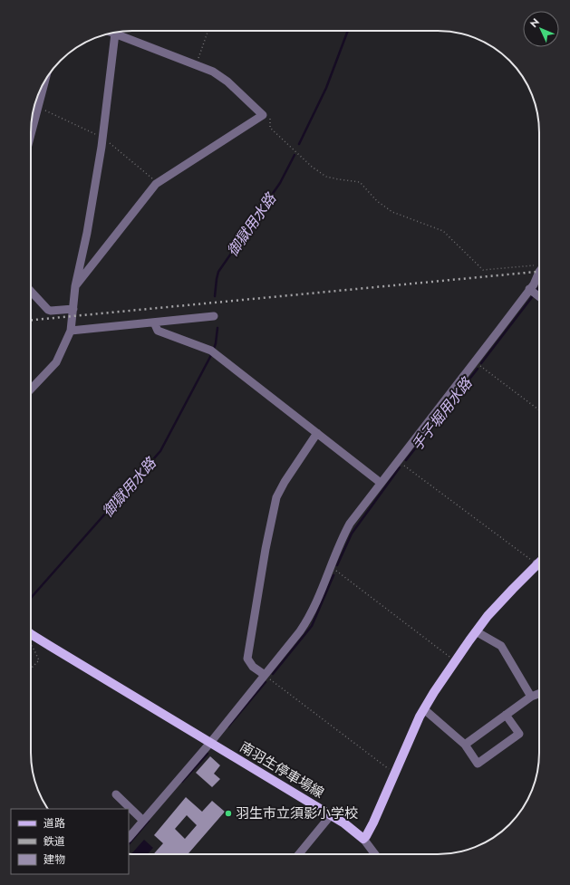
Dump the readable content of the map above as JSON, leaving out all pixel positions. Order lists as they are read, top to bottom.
{
  "streets": {
    "main road": ["南羽生停車場線"]
  },
  "water": ["御獄用水路", "手子堀用水路"],
  "places": ["羽生市立須影小学校"],
  "legend": ["道路", "鉄道", "建物"],
  "north": "top left"
}
